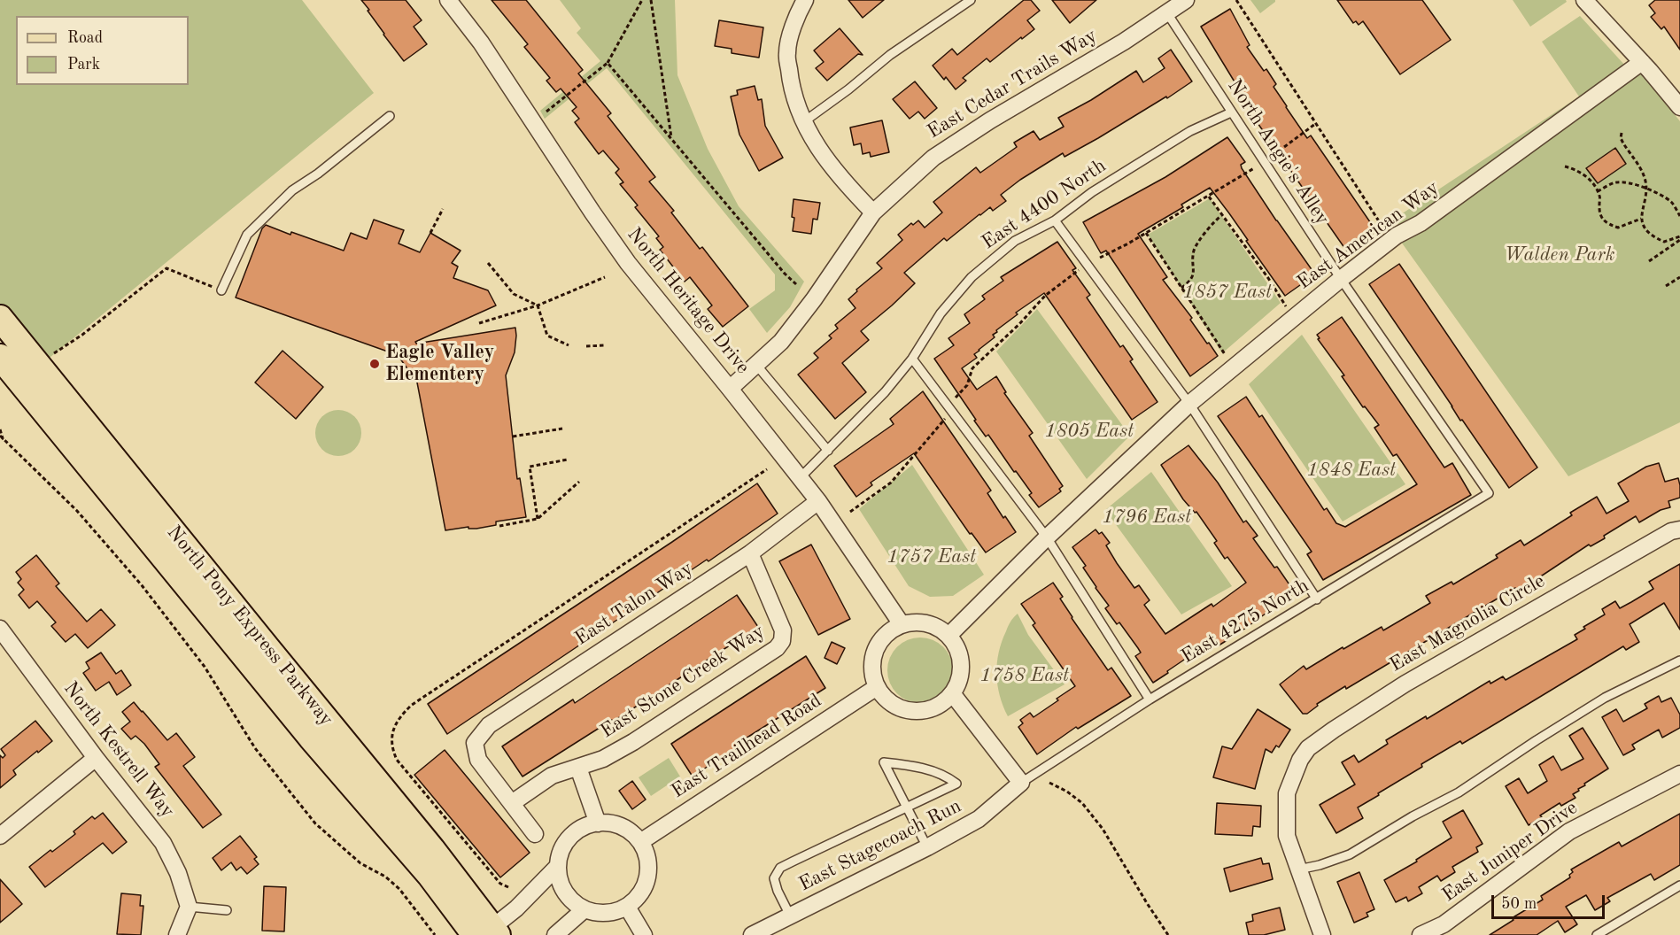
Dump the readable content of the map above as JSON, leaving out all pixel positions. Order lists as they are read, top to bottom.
{
  "streets": {
    "main road": ["North Pony Express Parkway"],
    "street": [
      "East Cedar Trails Way",
      "East American Way",
      "North Heritage Drive",
      "East Talon Way",
      "East Magnolia Circle",
      "East Stone Creek Way",
      "East Trailhead Road",
      "North Kestrell Way",
      "East Stagecoach Run",
      "East Juniper Drive"
    ],
    "lane": ["North Angie's Alley", "East 4400 North", "East 4275 North"]
  },
  "crossings": [
    ["East Cedar Trails Way", "North Angie's Alley"],
    ["East Cedar Trails Way", "North Heritage Drive"],
    ["North Angie's Alley", "East 4400 North"],
    ["North Angie's Alley", "East American Way"],
    ["North Angie's Alley", "East 4275 North"],
    ["East 4400 North", "North Heritage Drive"],
    ["East American Way", "North Heritage Drive"],
    ["East American Way", "East Trailhead Road"],
    ["North Heritage Drive", "East Talon Way"],
    ["North Heritage Drive", "East Trailhead Road"],
    ["East Talon Way", "East Stone Creek Way"],
    ["East 4275 North", "East Stagecoach Run"]
  ],
  "parks": [
    "Walden Park",
    "1857 East",
    "1805 East",
    "1848 East",
    "1796 East",
    "1757 East",
    "1758 East"
  ],
  "places": ["Eagle Valley Elementery"],
  "legend": ["Road", "Park"],
  "scale_bar": "50 m"
}
